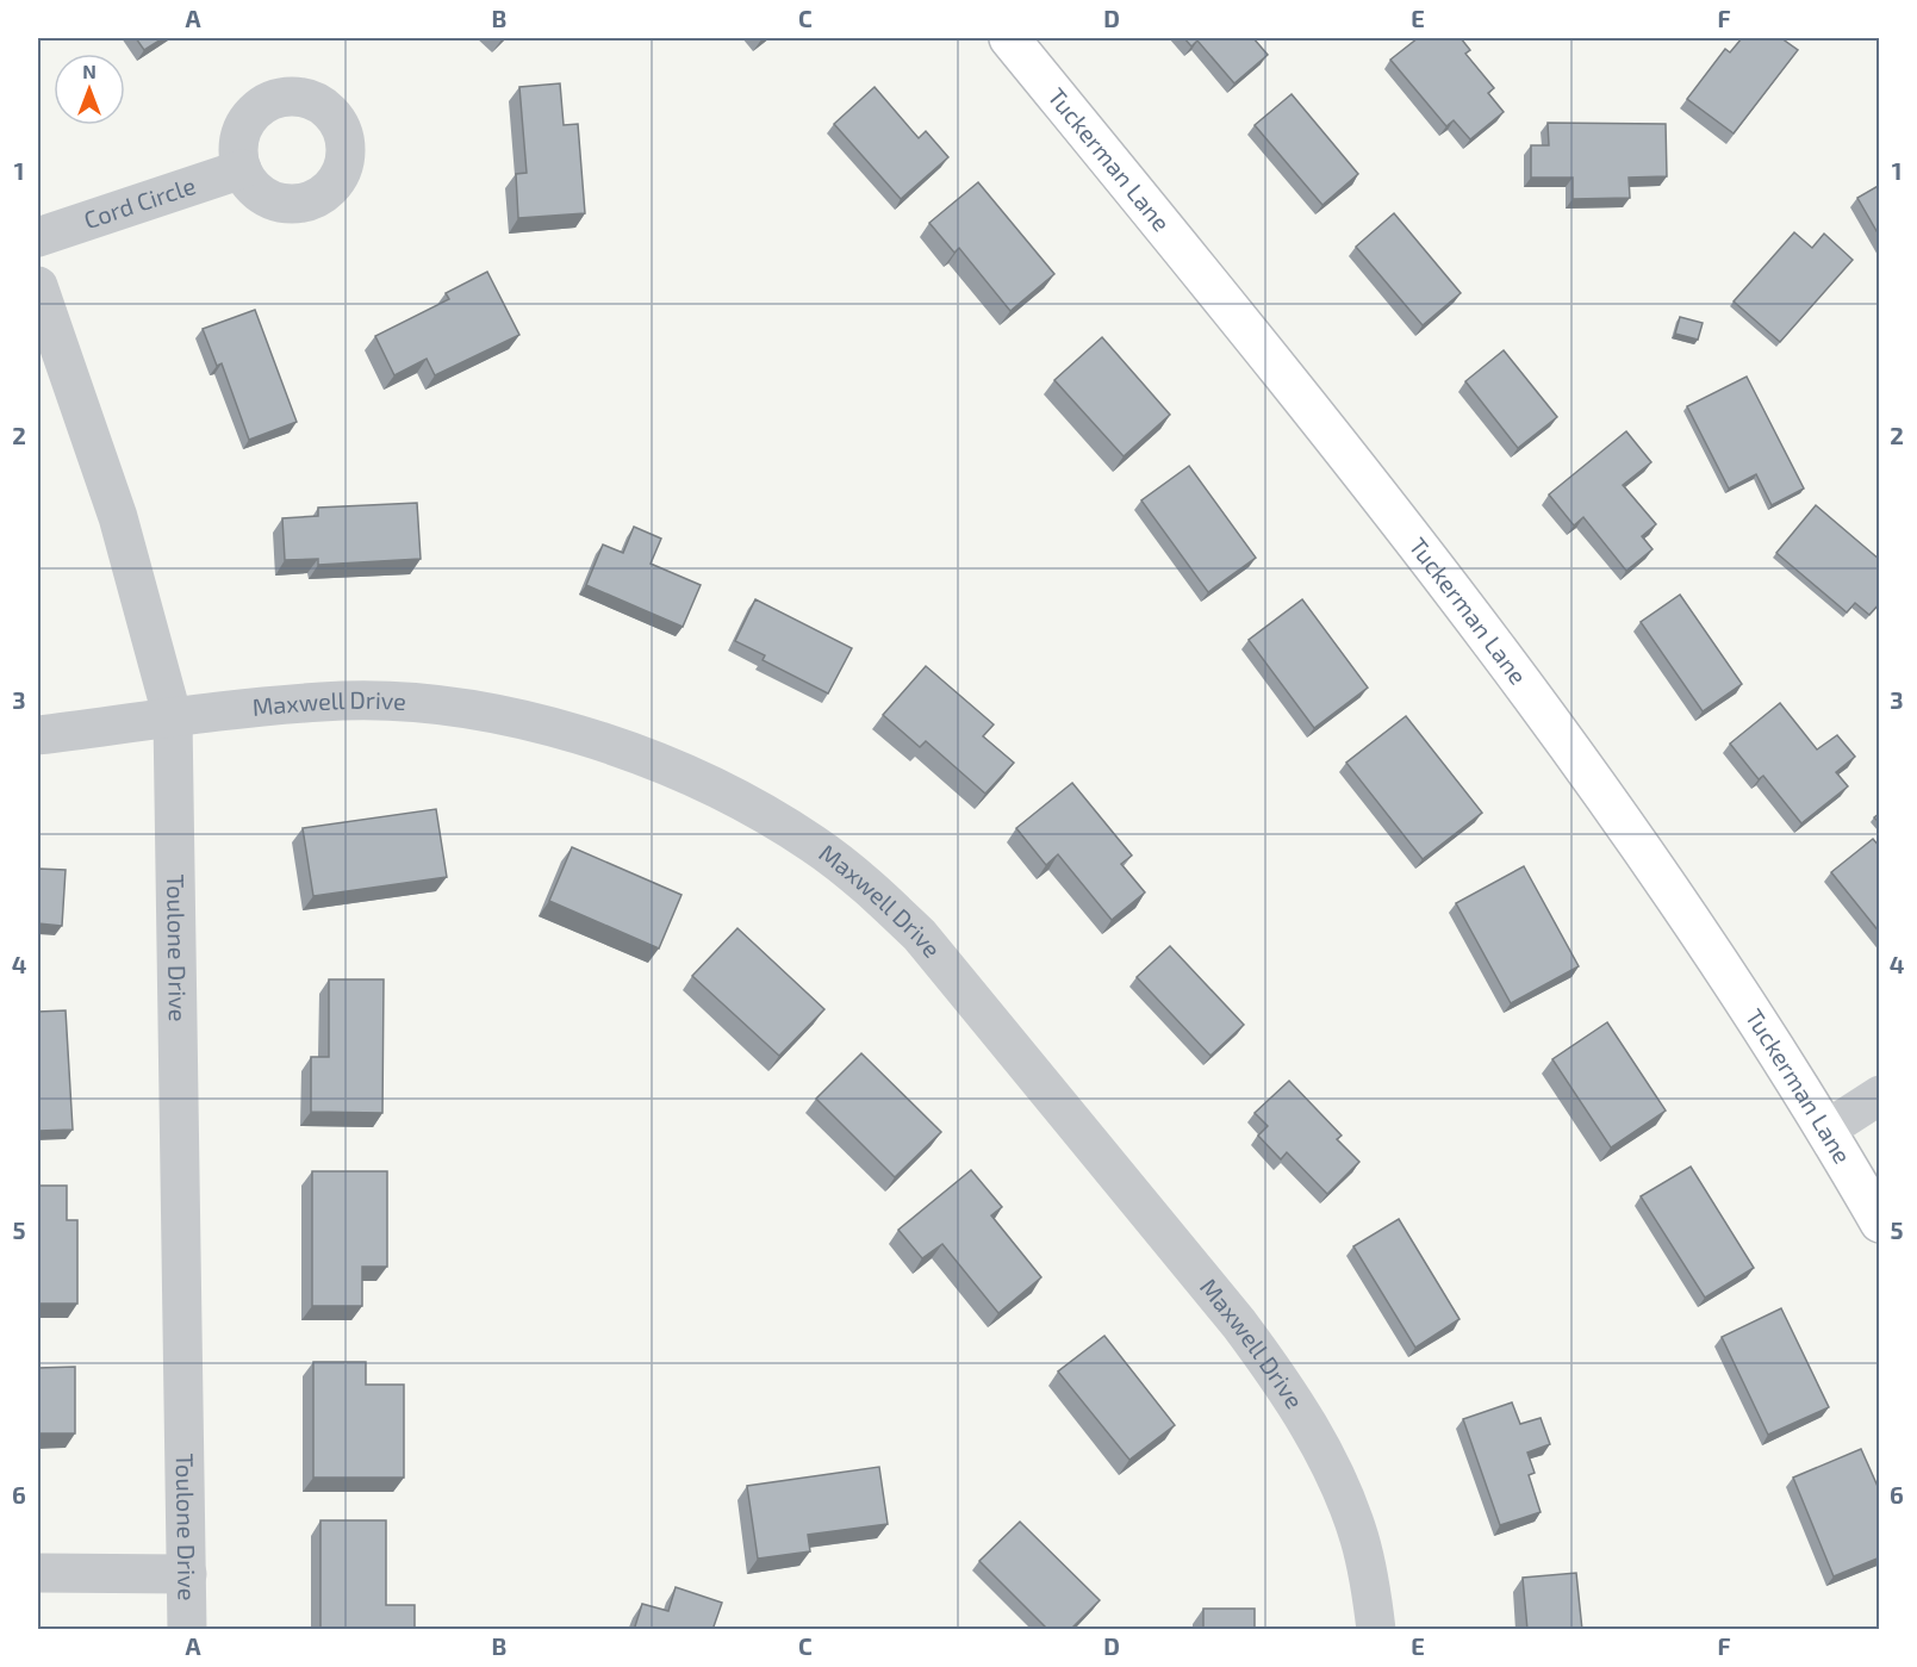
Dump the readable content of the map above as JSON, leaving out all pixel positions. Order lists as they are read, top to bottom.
{
  "streets": {
    "main road": ["Tuckerman Lane"],
    "street": ["Cord Circle", "Maxwell Drive", "Toulone Drive"]
  },
  "crossings": [
    ["Maxwell Drive", "Toulone Drive"]
  ],
  "north": "top",
  "grid": {
    "columns": [
      "A",
      "B",
      "C",
      "D",
      "E",
      "F"
    ],
    "rows": [
      "1",
      "2",
      "3",
      "4",
      "5",
      "6"
    ]
  }
}
